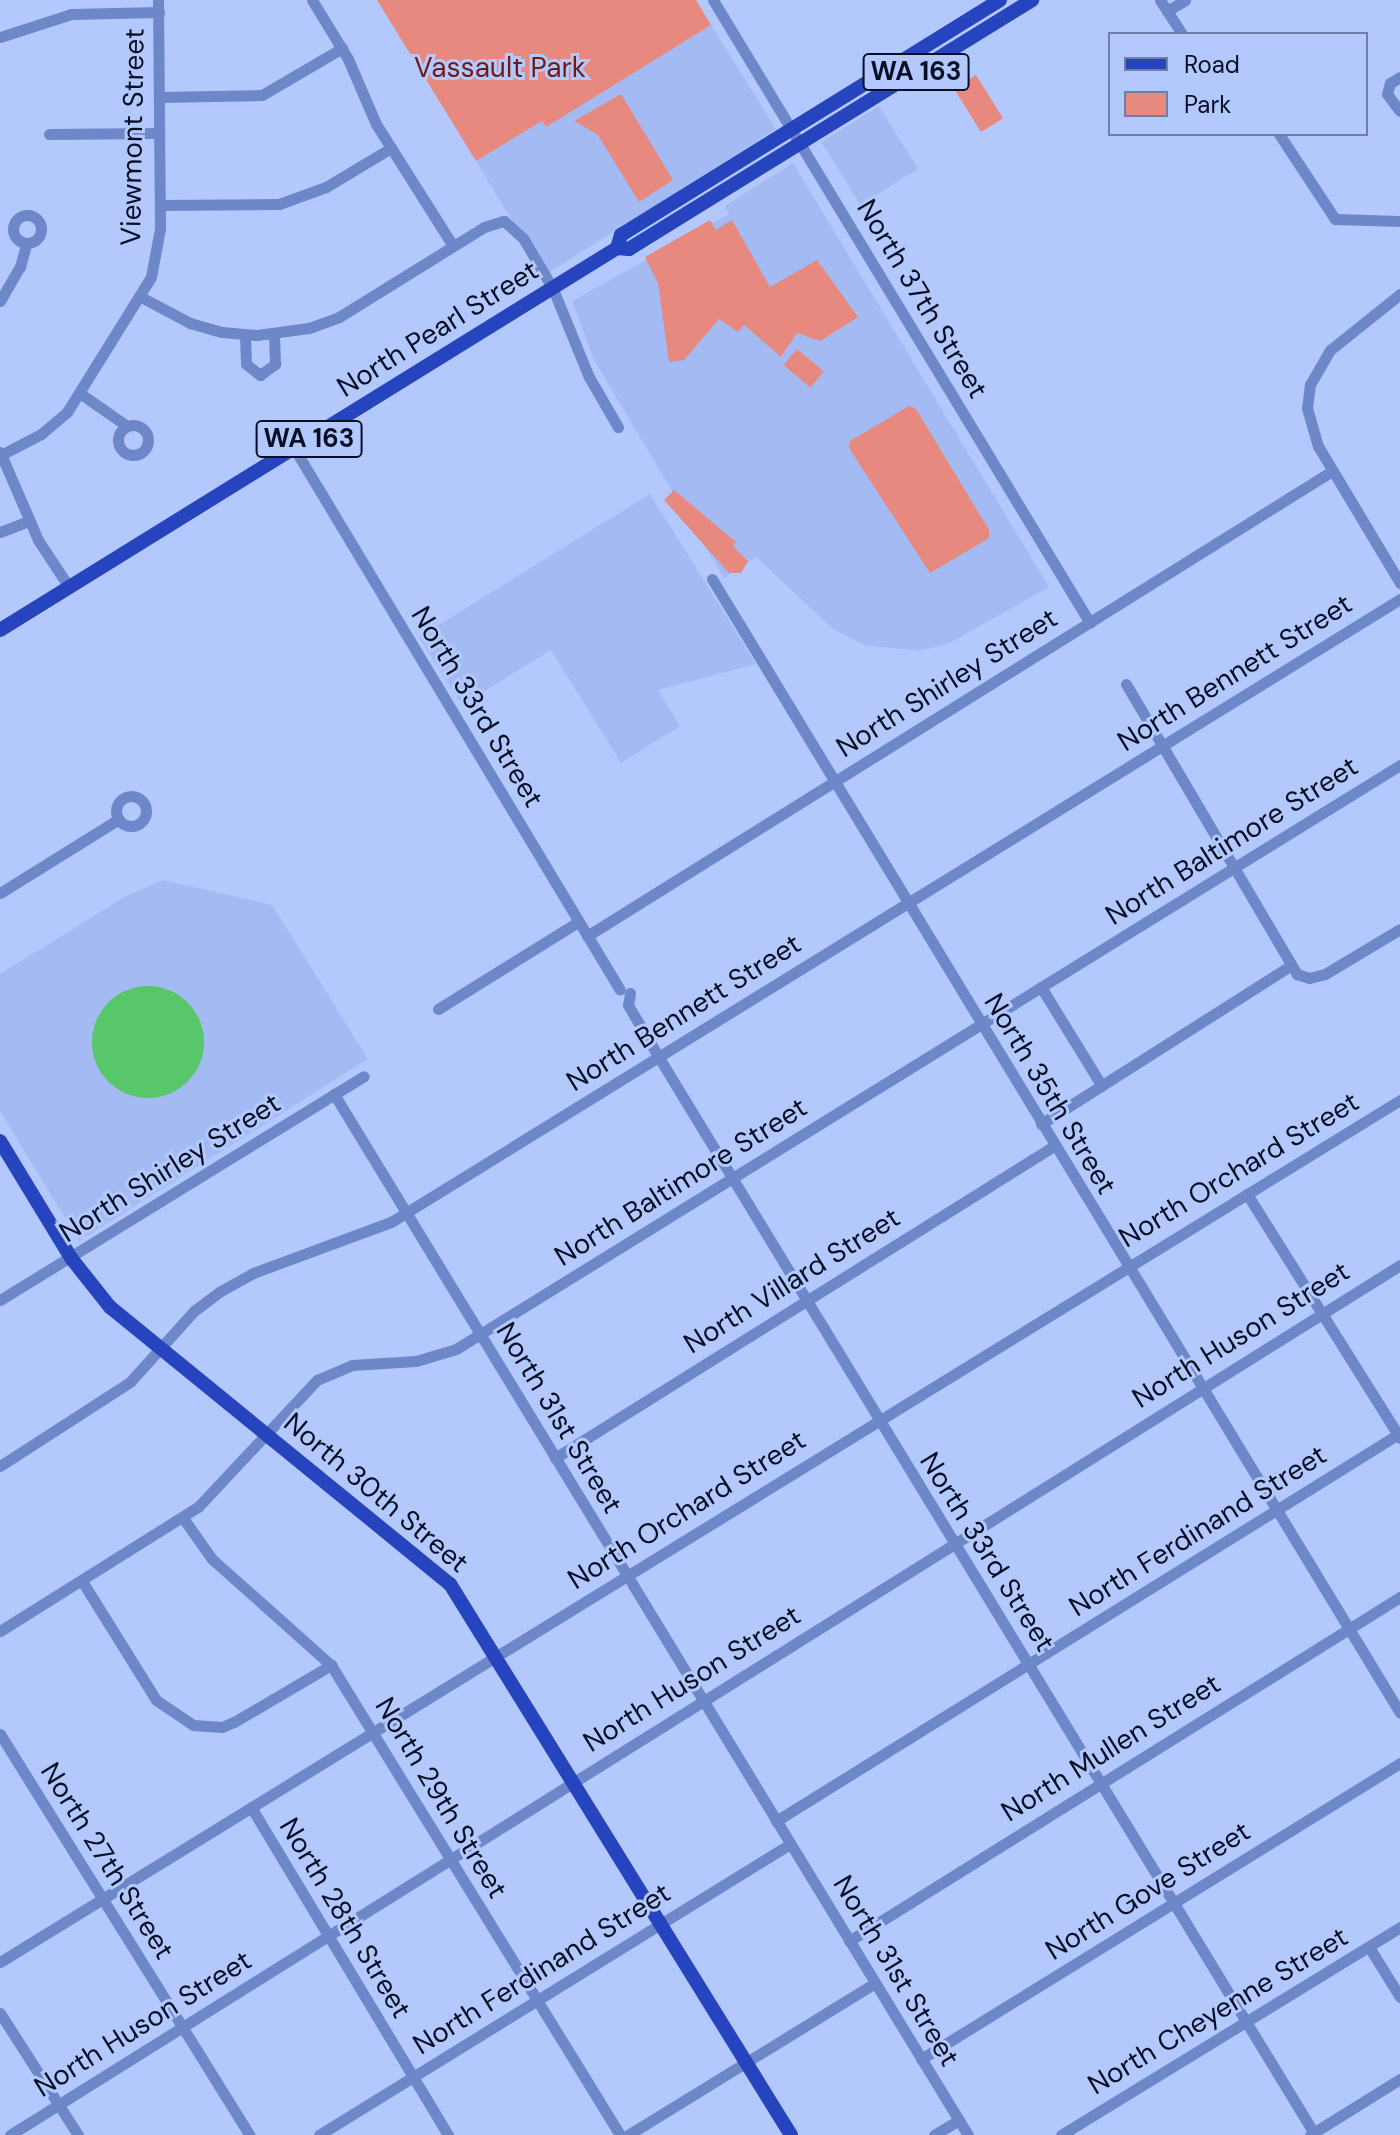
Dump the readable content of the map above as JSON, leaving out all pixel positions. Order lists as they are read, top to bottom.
{
  "streets": {
    "main road": ["WA 163", "North Pearl Street", "North 30th Street"],
    "street": [
      "Viewmont Street",
      "North 37th Street",
      "North Bennett Street",
      "North Shirley Street",
      "North 33rd Street",
      "North Baltimore Street",
      "North 35th Street",
      "North Orchard Street",
      "North Villard Street",
      "North Huson Street",
      "North 31st Street",
      "North Ferdinand Street",
      "North Mullen Street",
      "North 29th Street",
      "North 27th Street",
      "North Gove Street",
      "North 28th Street",
      "North Cheyenne Street"
    ]
  },
  "crossings": [
    ["North 37th Street", "North Pearl Street"],
    ["North 37th Street", "North Shirley Street"],
    ["North Pearl Street", "North 33rd Street"],
    ["North Bennett Street", "North 33rd Street"],
    ["North Bennett Street", "North 35th Street"],
    ["North Bennett Street", "North 31st Street"],
    ["North Bennett Street", "North 30th Street"],
    ["North Shirley Street", "North 33rd Street"],
    ["North Shirley Street", "North 35th Street"],
    ["North Shirley Street", "North 31st Street"],
    ["North Shirley Street", "North 30th Street"],
    ["North 33rd Street", "North Baltimore Street"],
    ["North 33rd Street", "North Orchard Street"],
    ["North 33rd Street", "North Villard Street"],
    ["North 33rd Street", "North Huson Street"],
    ["North 33rd Street", "North Ferdinand Street"],
    ["North 33rd Street", "North Mullen Street"],
    ["North 33rd Street", "North Gove Street"],
    ["North 33rd Street", "North Cheyenne Street"],
    ["North Baltimore Street", "North 35th Street"],
    ["North Baltimore Street", "North 31st Street"],
    ["North Baltimore Street", "North 30th Street"],
    ["North Baltimore Street", "North 29th Street"],
    ["North 35th Street", "North Orchard Street"],
    ["North 35th Street", "North Villard Street"],
    ["North 35th Street", "North Huson Street"],
    ["North 35th Street", "North Ferdinand Street"],
    ["North 35th Street", "North Mullen Street"],
    ["North Orchard Street", "North 31st Street"],
    ["North Orchard Street", "North 30th Street"],
    ["North Orchard Street", "North 29th Street"],
    ["North Orchard Street", "North 27th Street"],
    ["North Orchard Street", "North 28th Street"],
    ["North Villard Street", "North 31st Street"],
    ["North Huson Street", "North 31st Street"],
    ["North Huson Street", "North 30th Street"],
    ["North Huson Street", "North 29th Street"],
    ["North Huson Street", "North 27th Street"],
    ["North Huson Street", "North 28th Street"],
    ["North 31st Street", "North Ferdinand Street"],
    ["North 31st Street", "North Mullen Street"],
    ["North 31st Street", "North Gove Street"],
    ["North 30th Street", "North Ferdinand Street"],
    ["North Ferdinand Street", "North 29th Street"],
    ["North Ferdinand Street", "North 28th Street"]
  ],
  "parks": ["Vassault Park"],
  "legend": ["Road", "Park"]
}
